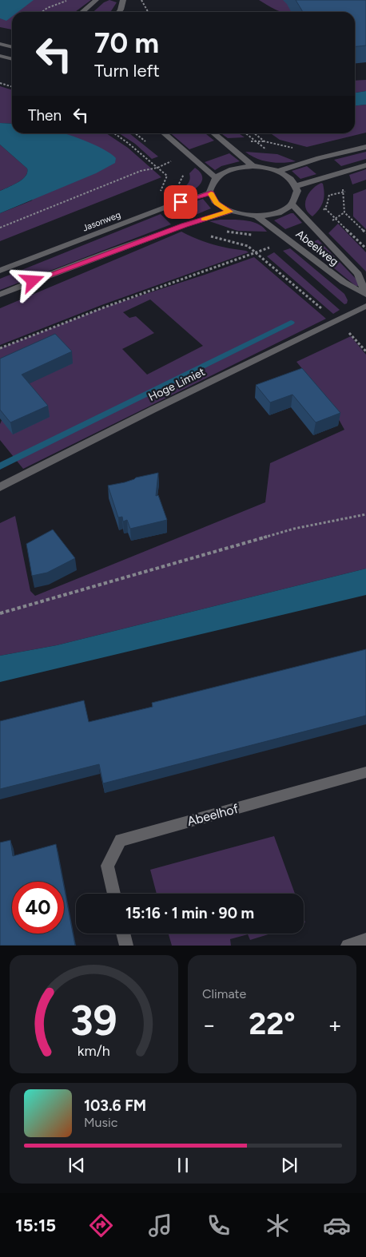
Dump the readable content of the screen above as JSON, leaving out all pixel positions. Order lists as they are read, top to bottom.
{
  "streets": {
    "street": [
      "Jasonweg",
      "Abeelweg",
      "Hoge Limiet",
      "Abeelhof"
    ]
  },
  "crossings": [
    ["Jasonweg", "Abeelweg"]
  ],
  "page": {
    "turn": ["70 m", "Turn left"],
    "then": "Then",
    "limit": "40",
    "trip": "15:16 · 1 min · 90 m",
    "tile": "Climate",
    "heat": ["−", "22°", "+"],
    "song": ["103.6 FM", "Music"],
    "tabs": "15:15",
    "gauge": ["39", "km/h"]
  }
}
